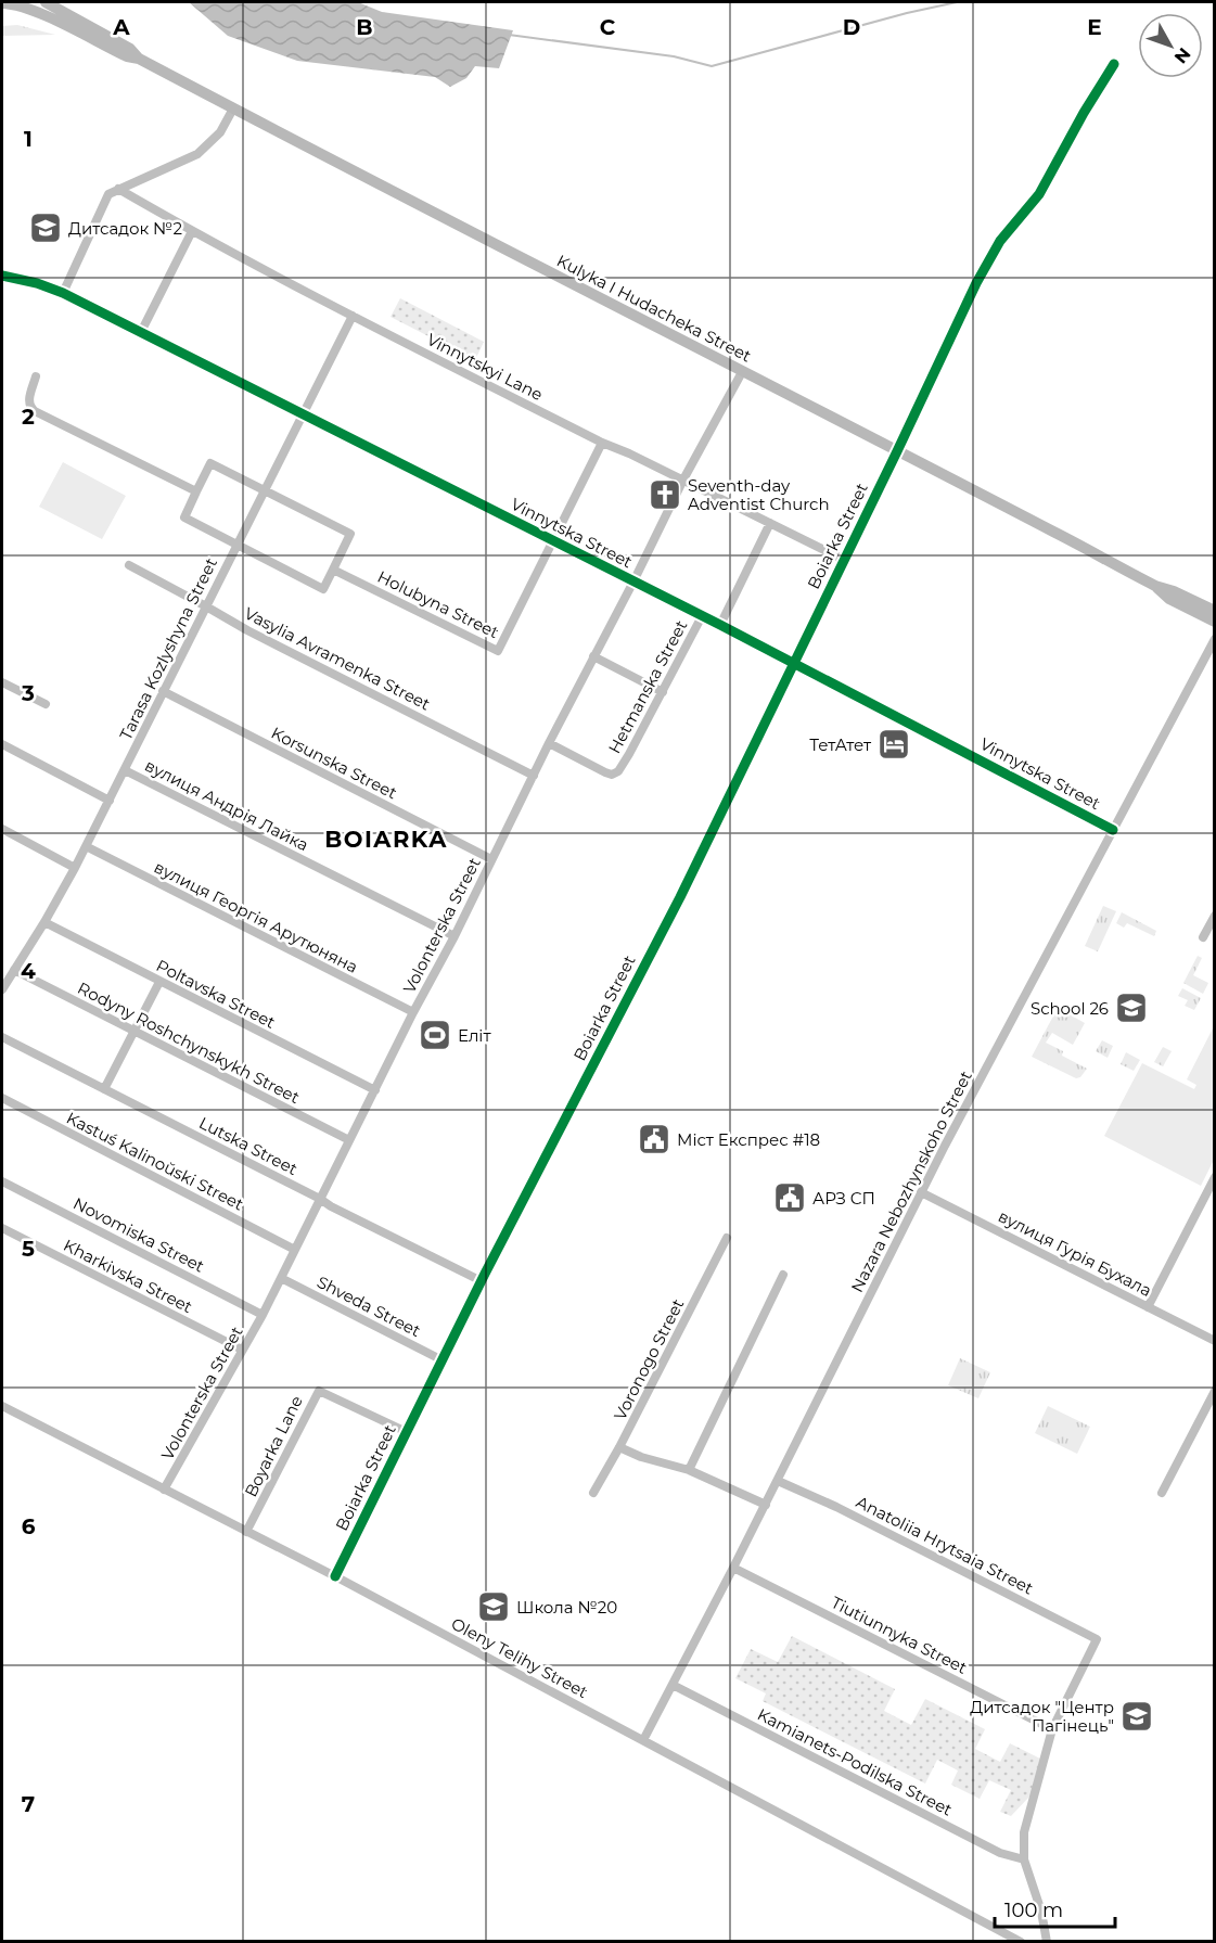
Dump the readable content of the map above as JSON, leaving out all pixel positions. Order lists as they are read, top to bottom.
{
  "streets": {
    "main road": ["Kulyka I Hudacheka Street"],
    "street": [
      "Vinnytskyi Lane",
      "Vinnytska Street",
      "Boiarka Street",
      "Holubyna Street",
      "Tarasa Kozlyshyna Street",
      "Vasylia Avramenka Street",
      "Hetmanska Street",
      "Korsunska Street",
      "вулиця Андрія Лайка",
      "вулиця Георгія Арутюняна",
      "Volonterska Street",
      "Poltavska Street",
      "Rodyny Roshchynskykh Street",
      "Lutska Street",
      "Kastuś Kalinoŭski Street",
      "Nazara Nebozhynskoho Street",
      "Novomiska Street",
      "вулиця Гурія Бухала",
      "Kharkivska Street",
      "Shveda Street",
      "Voronogo Street",
      "Boyarka Lane",
      "Anatoliia Hrytsaia Street",
      "Tiutiunnyka Street",
      "Oleny Telihy Street",
      "Kamianets-Podilska Street"
    ]
  },
  "crossings": [
    ["Kulyka I Hudacheka Street", "Boiarka Street"],
    ["Kulyka I Hudacheka Street", "Volonterska Street"],
    ["Vinnytskyi Lane", "Boiarka Street"],
    ["Vinnytskyi Lane", "Holubyna Street"],
    ["Vinnytskyi Lane", "Tarasa Kozlyshyna Street"],
    ["Vinnytskyi Lane", "Volonterska Street"],
    ["Vinnytska Street", "Boiarka Street"],
    ["Vinnytska Street", "Holubyna Street"],
    ["Vinnytska Street", "Tarasa Kozlyshyna Street"],
    ["Vinnytska Street", "Hetmanska Street"],
    ["Vinnytska Street", "Volonterska Street"],
    ["Vinnytska Street", "Nazara Nebozhynskoho Street"],
    ["Boiarka Street", "Lutska Street"],
    ["Boiarka Street", "Shveda Street"],
    ["Boiarka Street", "Boyarka Lane"],
    ["Boiarka Street", "Oleny Telihy Street"],
    ["Tarasa Kozlyshyna Street", "Vasylia Avramenka Street"],
    ["Tarasa Kozlyshyna Street", "Korsunska Street"],
    ["Tarasa Kozlyshyna Street", "вулиця Андрія Лайка"],
    ["Tarasa Kozlyshyna Street", "вулиця Георгія Арутюняна"],
    ["Tarasa Kozlyshyna Street", "Poltavska Street"],
    ["Tarasa Kozlyshyna Street", "Rodyny Roshchynskykh Street"],
    ["Vasylia Avramenka Street", "Volonterska Street"],
    ["Hetmanska Street", "Volonterska Street"],
    ["Korsunska Street", "Volonterska Street"],
    ["вулиця Андрія Лайка", "Volonterska Street"],
    ["вулиця Георгія Арутюняна", "Volonterska Street"],
    ["Volonterska Street", "Poltavska Street"],
    ["Volonterska Street", "Rodyny Roshchynskykh Street"],
    ["Volonterska Street", "Lutska Street"],
    ["Volonterska Street", "Kastuś Kalinoŭski Street"],
    ["Volonterska Street", "Novomiska Street"],
    ["Volonterska Street", "Kharkivska Street"],
    ["Volonterska Street", "Shveda Street"],
    ["Volonterska Street", "Oleny Telihy Street"],
    ["Nazara Nebozhynskoho Street", "вулиця Гурія Бухала"],
    ["Nazara Nebozhynskoho Street", "Anatoliia Hrytsaia Street"],
    ["Nazara Nebozhynskoho Street", "Tiutiunnyka Street"],
    ["Nazara Nebozhynskoho Street", "Oleny Telihy Street"],
    ["Nazara Nebozhynskoho Street", "Kamianets-Podilska Street"],
    ["Boyarka Lane", "Oleny Telihy Street"],
    ["Anatoliia Hrytsaia Street", "Tiutiunnyka Street"]
  ],
  "districts": ["BOIARKA"],
  "places": {
    "school or university": [
      "Дитсадок №2",
      "School 26",
      "Школа №20",
      "Дитсадок \"Центр Пагінець\""
    ],
    "church": ["Seventh-day Adventist Church"],
    "hotel": ["ТетАтет"],
    "sports": ["Еліт"],
    "public building": ["Міст Експрес #18", "АРЗ СП"]
  },
  "scale_bar": "100 m",
  "north": "bottom right",
  "grid": {
    "columns": [
      "A",
      "B",
      "C",
      "D",
      "E"
    ],
    "rows": [
      "1",
      "2",
      "3",
      "4",
      "5",
      "6",
      "7"
    ]
  }
}
